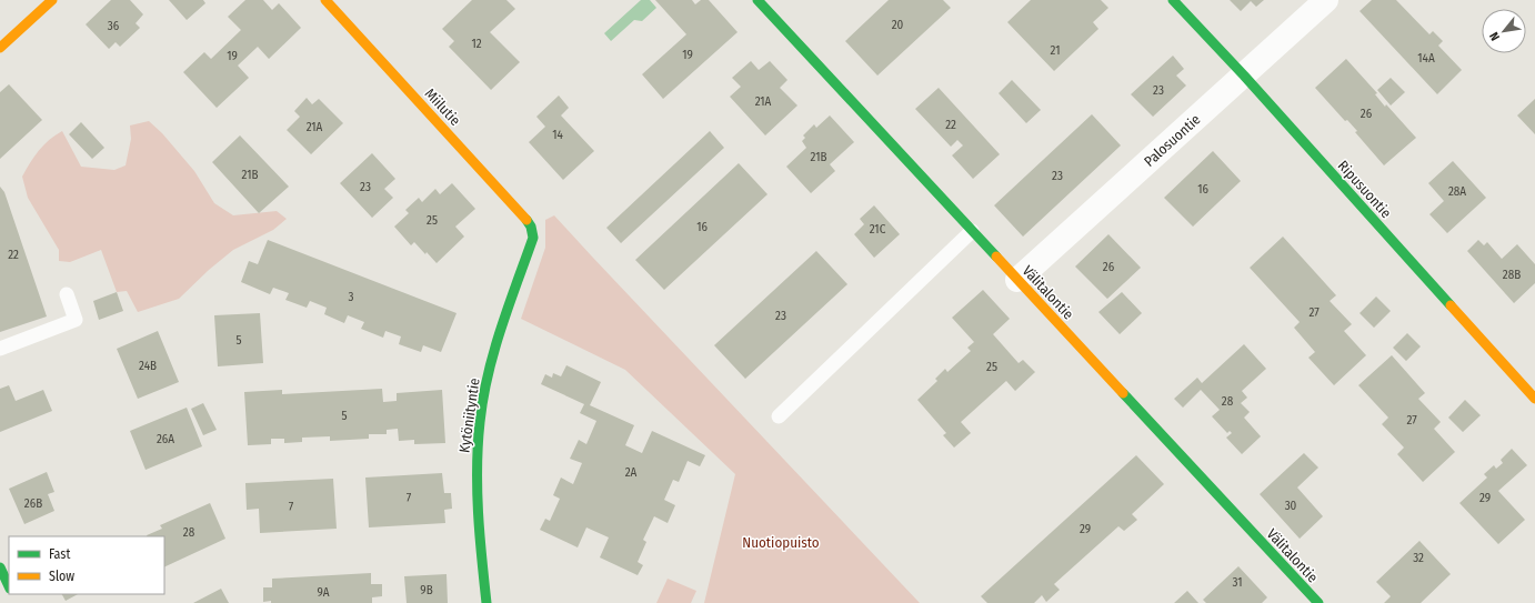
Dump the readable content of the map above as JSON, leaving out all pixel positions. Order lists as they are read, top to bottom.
{
  "streets": {
    "street": [
      "Miilutie",
      "Palosuontie",
      "Ripusuontie",
      "Välitalontie",
      "Kytöniityntie"
    ]
  },
  "crossings": [
    ["Miilutie", "Kytöniityntie"],
    ["Palosuontie", "Ripusuontie"],
    ["Palosuontie", "Välitalontie"]
  ],
  "parks": ["Nuotiopuisto"],
  "house_numbers": [
    "20",
    "36",
    "12",
    "21",
    "19",
    "19",
    "14A",
    "23",
    "21A",
    "26",
    "22",
    "21A",
    "14",
    "21B",
    "21B",
    "23",
    "23",
    "16",
    "28A",
    "25",
    "16",
    "21C",
    "22",
    "26",
    "28B",
    "3",
    "27",
    "23",
    "5",
    "24B",
    "25",
    "28",
    "5",
    "27",
    "26A",
    "2A",
    "7",
    "29",
    "26B",
    "30",
    "7",
    "29",
    "28",
    "32",
    "31",
    "9B",
    "9A"
  ],
  "legend": ["Fast", "Slow"],
  "north": "bottom left"
}
